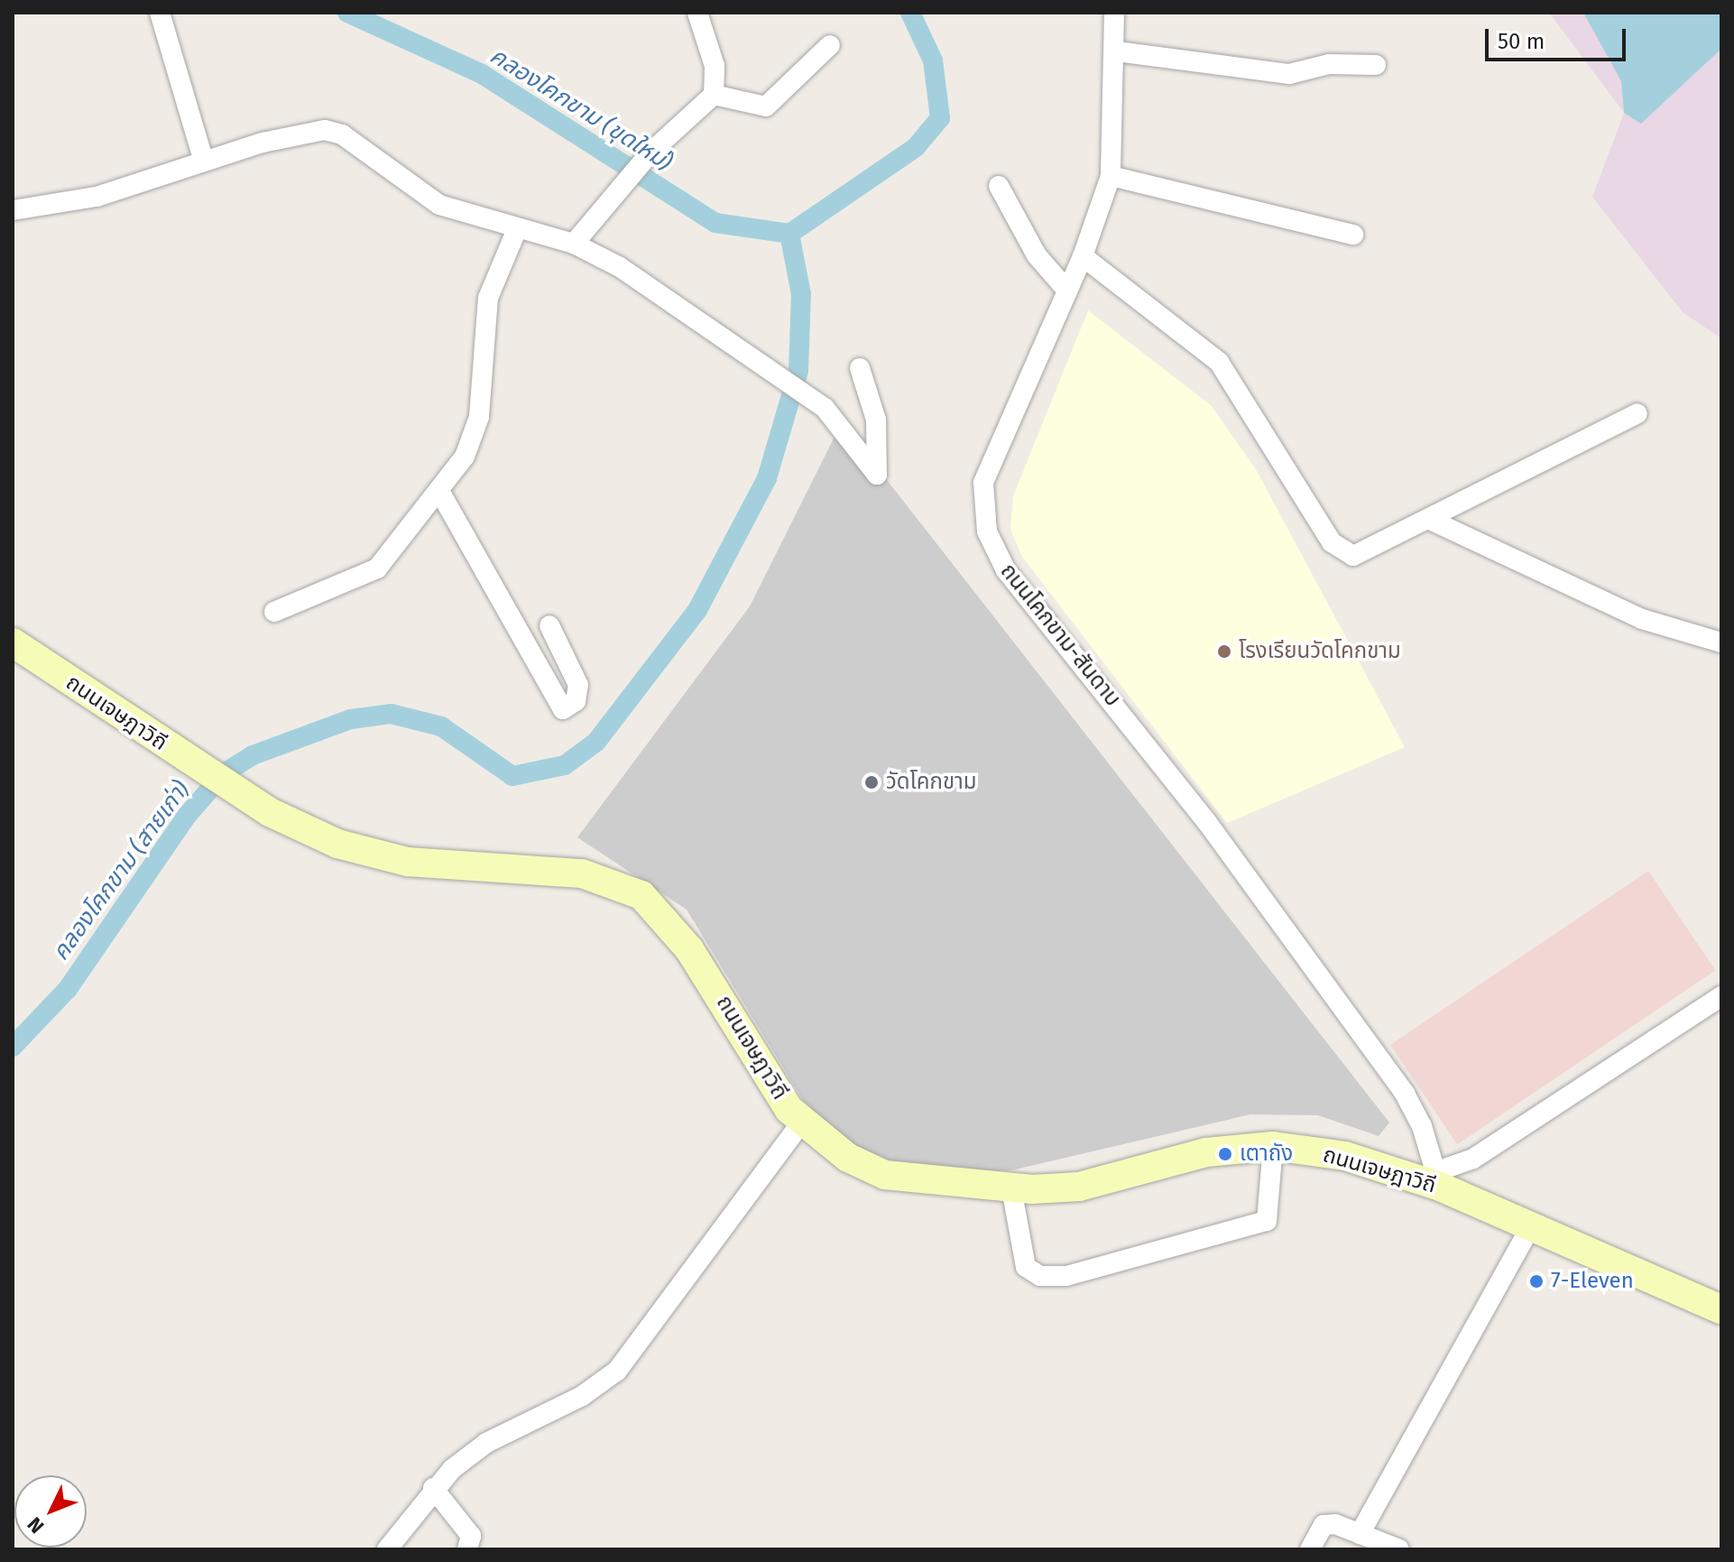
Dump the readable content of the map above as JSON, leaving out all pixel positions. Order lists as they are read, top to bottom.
{
  "streets": {
    "street": ["ถนนโคกขาม-สันดาบ", "ถนนเจษฎาวิถี"]
  },
  "crossings": [
    ["ถนนโคกขาม-สันดาบ", "ถนนเจษฎาวิถี"]
  ],
  "water": ["คลองโคกขาม (ขุดใหม่)", "คลองโคกขาม (สายเก่า)"],
  "places": [
    "โรงเรียนวัดโคกขาม",
    "วัดโคกขาม",
    "เตาถัง",
    "7-Eleven"
  ],
  "scale_bar": "50 m",
  "north": "bottom left"
}
